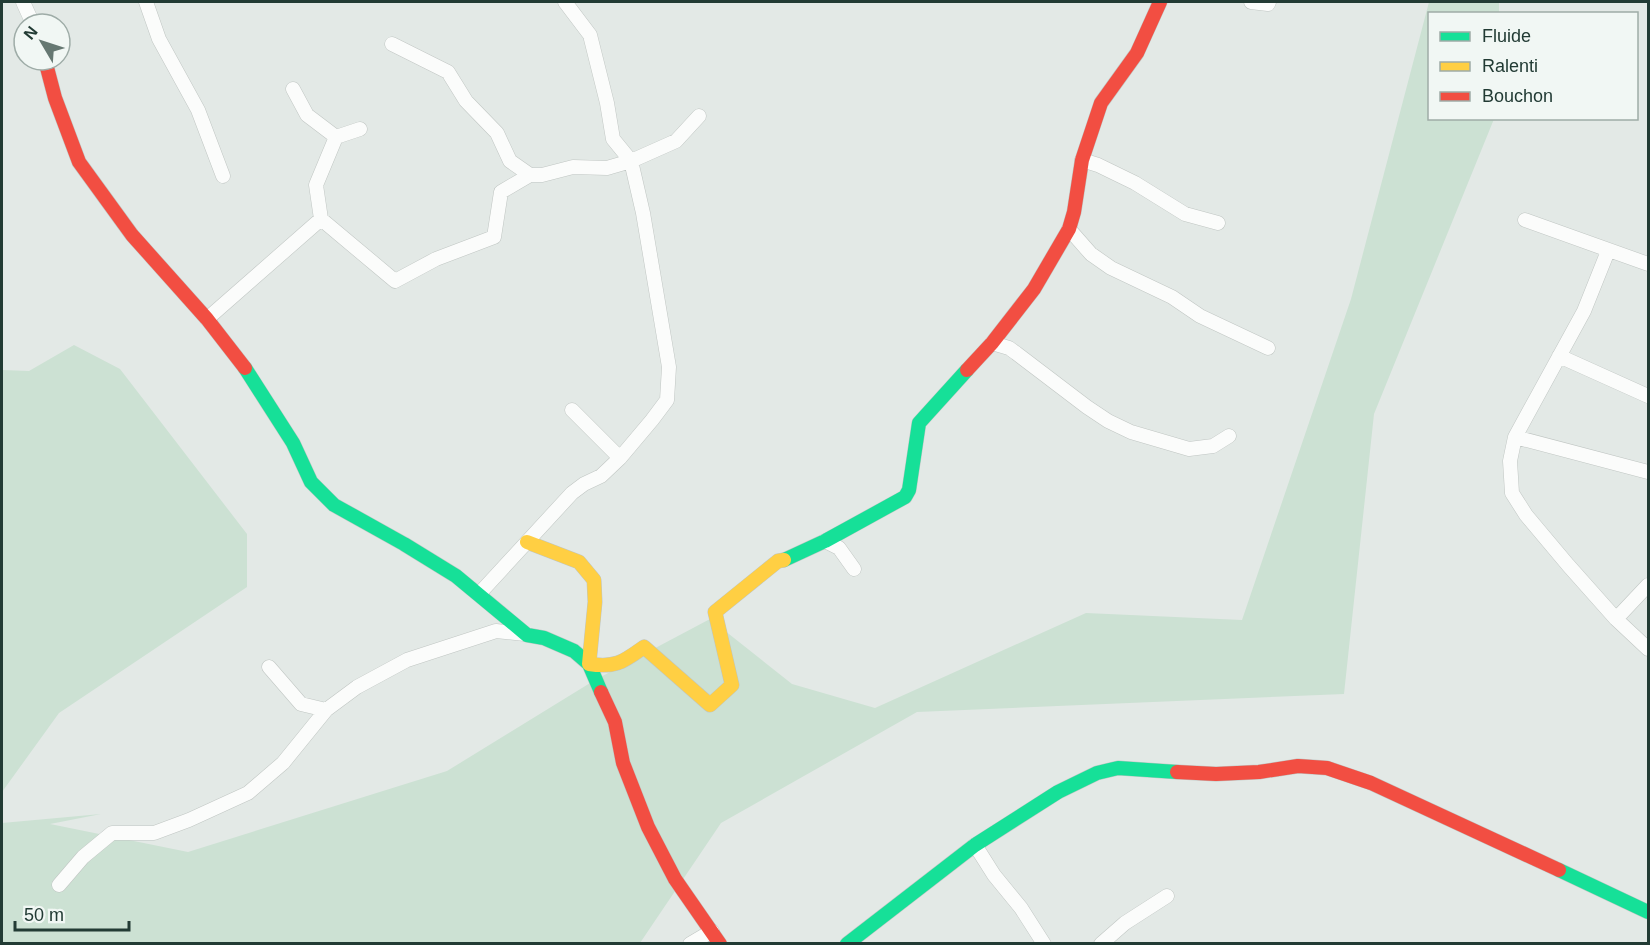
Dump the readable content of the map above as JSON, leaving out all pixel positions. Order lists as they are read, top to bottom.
{
  "legend": ["Fluide", "Ralenti", "Bouchon"],
  "scale_bar": "50 m",
  "north": "top left"
}
